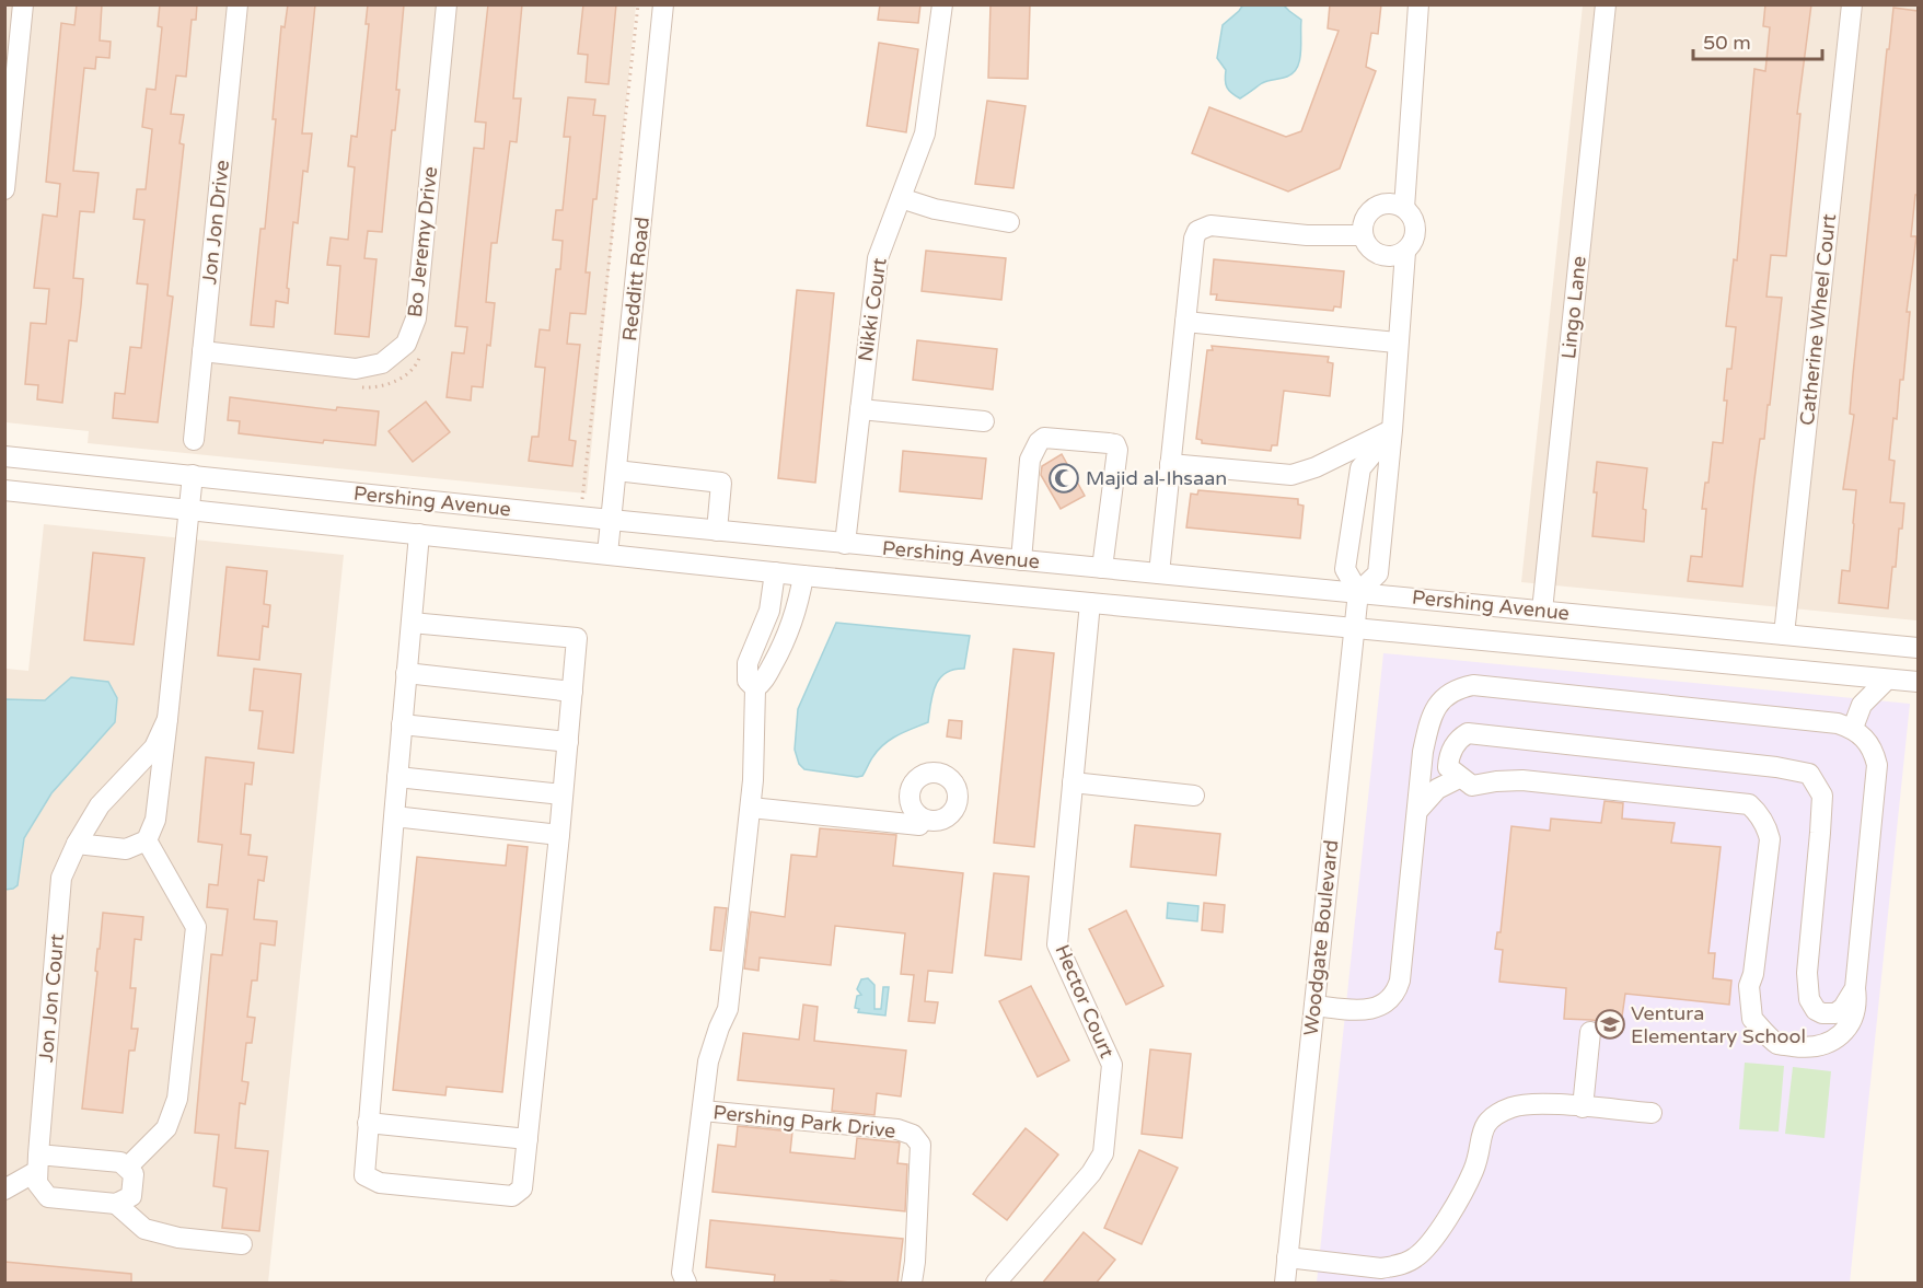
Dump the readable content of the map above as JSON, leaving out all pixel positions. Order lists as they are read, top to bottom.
{
  "streets": {
    "street": [
      "Jon Jon Drive",
      "Bo Jeremy Drive",
      "Redditt Road",
      "Lingo Lane",
      "Nikki Court",
      "Catherine Wheel Court",
      "Pershing Avenue",
      "Woodgate Boulevard",
      "Jon Jon Court",
      "Hector Court",
      "Pershing Park Drive"
    ]
  },
  "crossings": [
    ["Jon Jon Drive", "Bo Jeremy Drive"],
    ["Redditt Road", "Pershing Avenue"],
    ["Lingo Lane", "Pershing Avenue"],
    ["Nikki Court", "Pershing Avenue"],
    ["Catherine Wheel Court", "Pershing Avenue"],
    ["Pershing Avenue", "Woodgate Boulevard"],
    ["Pershing Avenue", "Jon Jon Court"],
    ["Pershing Avenue", "Hector Court"],
    ["Pershing Avenue", "Pershing Park Drive"]
  ],
  "places": {
    "mosque": ["Majid al-Ihsaan"],
    "school or university": ["Ventura Elementary School"]
  },
  "scale_bar": "50 m"
}
